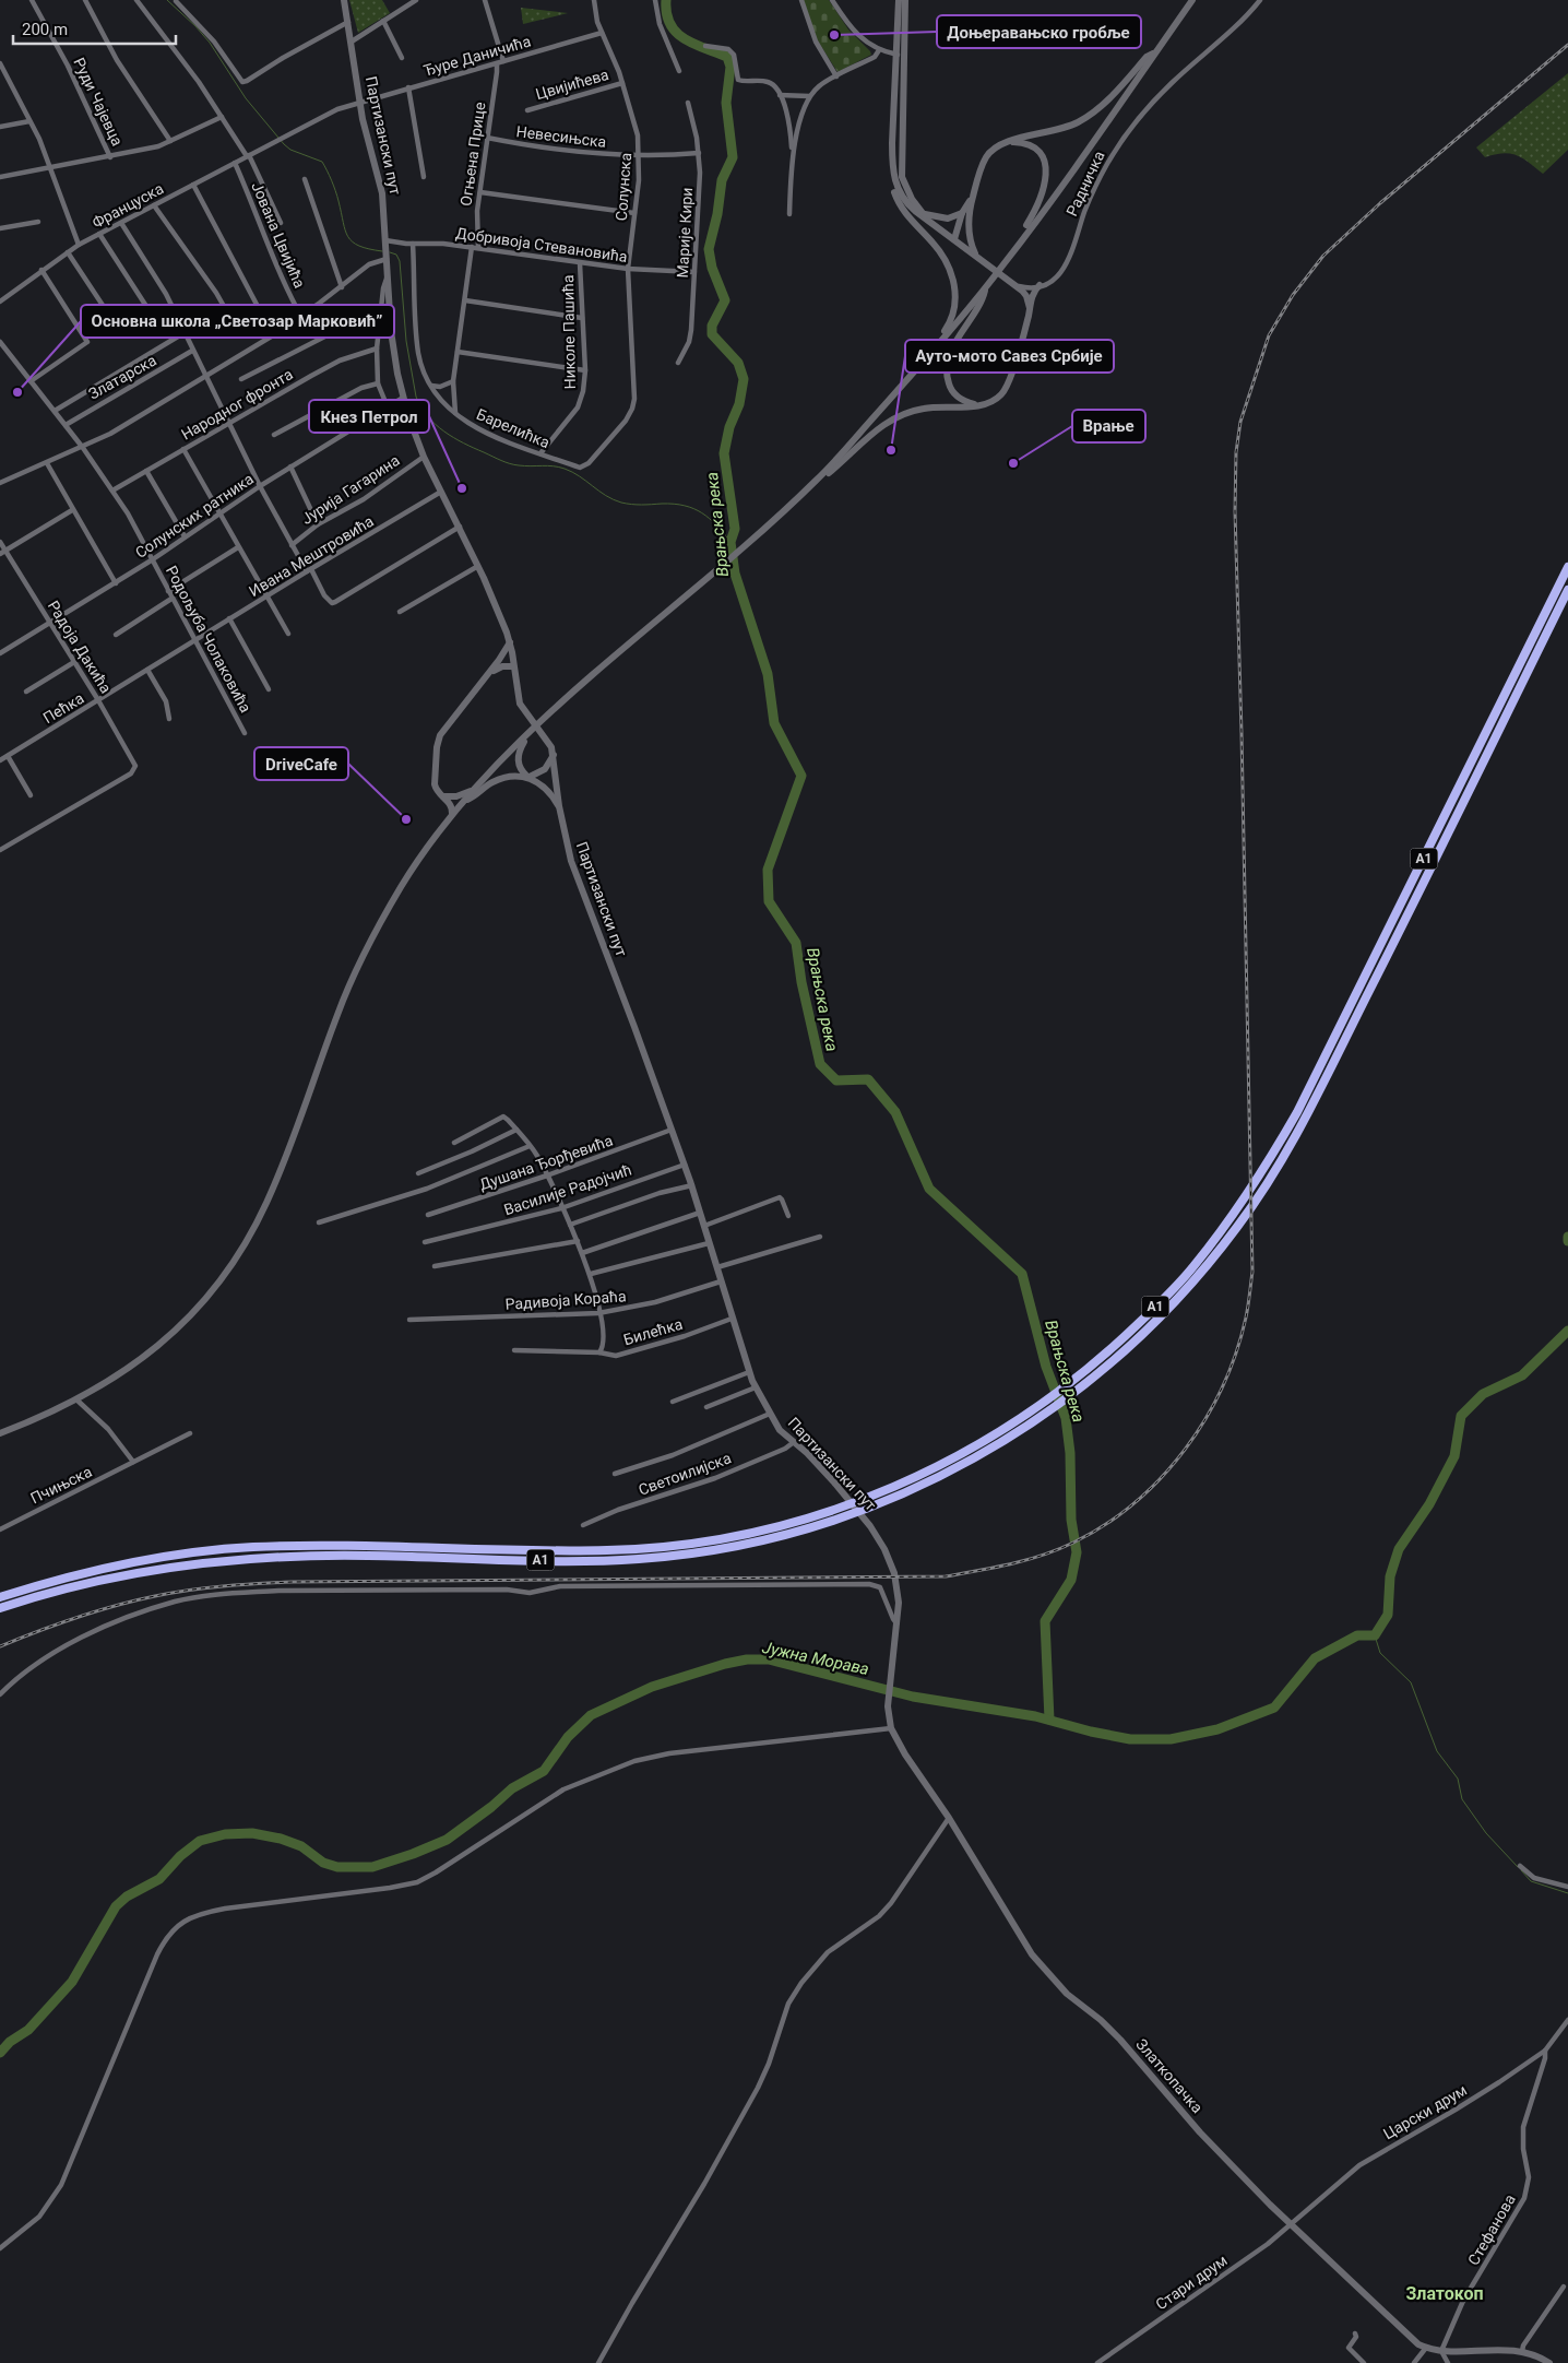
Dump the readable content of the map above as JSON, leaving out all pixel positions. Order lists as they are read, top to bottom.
{
  "streets": {
    "highway": ["A1"],
    "main road": ["Партизански пут", "Златкопачка"],
    "street": [
      "Ђуре Даничића",
      "Цвијићева",
      "Руди Чајевца",
      "Невесињска",
      "Огњена Прице",
      "Радничка",
      "Солунска",
      "Француска",
      "Марије Кири",
      "Јована Цвијића",
      "Добривоја Стевановића",
      "Николе Пашића",
      "Златарска",
      "Народног фронта",
      "Барелићка",
      "Јурија Гагарина",
      "Солунских ратника",
      "Ивана Мештровића",
      "Родољуба Чолаковића",
      "Радоја Дакића",
      "Пећка",
      "Душана Ђорђевића",
      "Василије Радојчић",
      "Радивоја Кораћа",
      "Билећка",
      "Светоилијска",
      "Пчињска",
      "Царски друм",
      "Стефанова",
      "Стари друм"
    ]
  },
  "crossings": [
    ["Ђуре Даничића", "Партизански пут"],
    ["Ђуре Даничића", "Огњена Прице"],
    ["Ђуре Даничића", "Солунска"],
    ["Ђуре Даничића", "Француска"],
    ["Цвијићева", "Солунска"],
    ["Партизански пут", "Француска"],
    ["Партизански пут", "Добривоја Стевановића"],
    ["Партизански пут", "Народног фронта"],
    ["Партизански пут", "Јурија Гагарина"],
    ["Партизански пут", "Солунских ратника"],
    ["Партизански пут", "Ивана Мештровића"],
    ["Партизански пут", "Душана Ђорђевића"],
    ["Партизански пут", "Василије Радојчић"],
    ["Партизански пут", "Радивоја Кораћа"],
    ["Партизански пут", "Билећка"],
    ["Партизански пут", "Светоилијска"],
    ["Партизански пут", "Златкопачка"],
    ["Невесињска", "Огњена Прице"],
    ["Невесињска", "Солунска"],
    ["Невесињска", "Марије Кири"],
    ["Огњена Прице", "Добривоја Стевановића"],
    ["Солунска", "Добривоја Стевановића"],
    ["Солунска", "Барелићка"],
    ["Француска", "Јована Цвијића"],
    ["Марије Кири", "Добривоја Стевановића"],
    ["Добривоја Стевановића", "Николе Пашића"],
    ["Добривоја Стевановића", "Барелићка"],
    ["Николе Пашића", "Барелићка"],
    ["Златарска", "Родољуба Чолаковића"],
    ["Народног фронта", "Родољуба Чолаковића"],
    ["Солунских ратника", "Родољуба Чолаковића"],
    ["Солунских ратника", "Радоја Дакића"],
    ["Ивана Мештровића", "Родољуба Чолаковића"],
    ["Ивана Мештровића", "Пећка"],
    ["Родољуба Чолаковића", "Пећка"],
    ["Радоја Дакића", "Пећка"],
    ["Златкопачка", "Царски друм"],
    ["Златкопачка", "Стефанова"],
    ["Златкопачка", "Стари друм"],
    ["Царски друм", "Стефанова"],
    ["Царски друм", "Стари друм"]
  ],
  "districts": ["Златокоп"],
  "water": ["Врањска река", "Јужна Морава"],
  "places": [
    "Доњеравањско гробље",
    "Основна школа „Светозар Марковић”",
    "Ауто-мото Савез Србије",
    "Врање",
    "Кнез Петрол",
    "DriveCafe"
  ],
  "scale_bar": "200 m"
}
